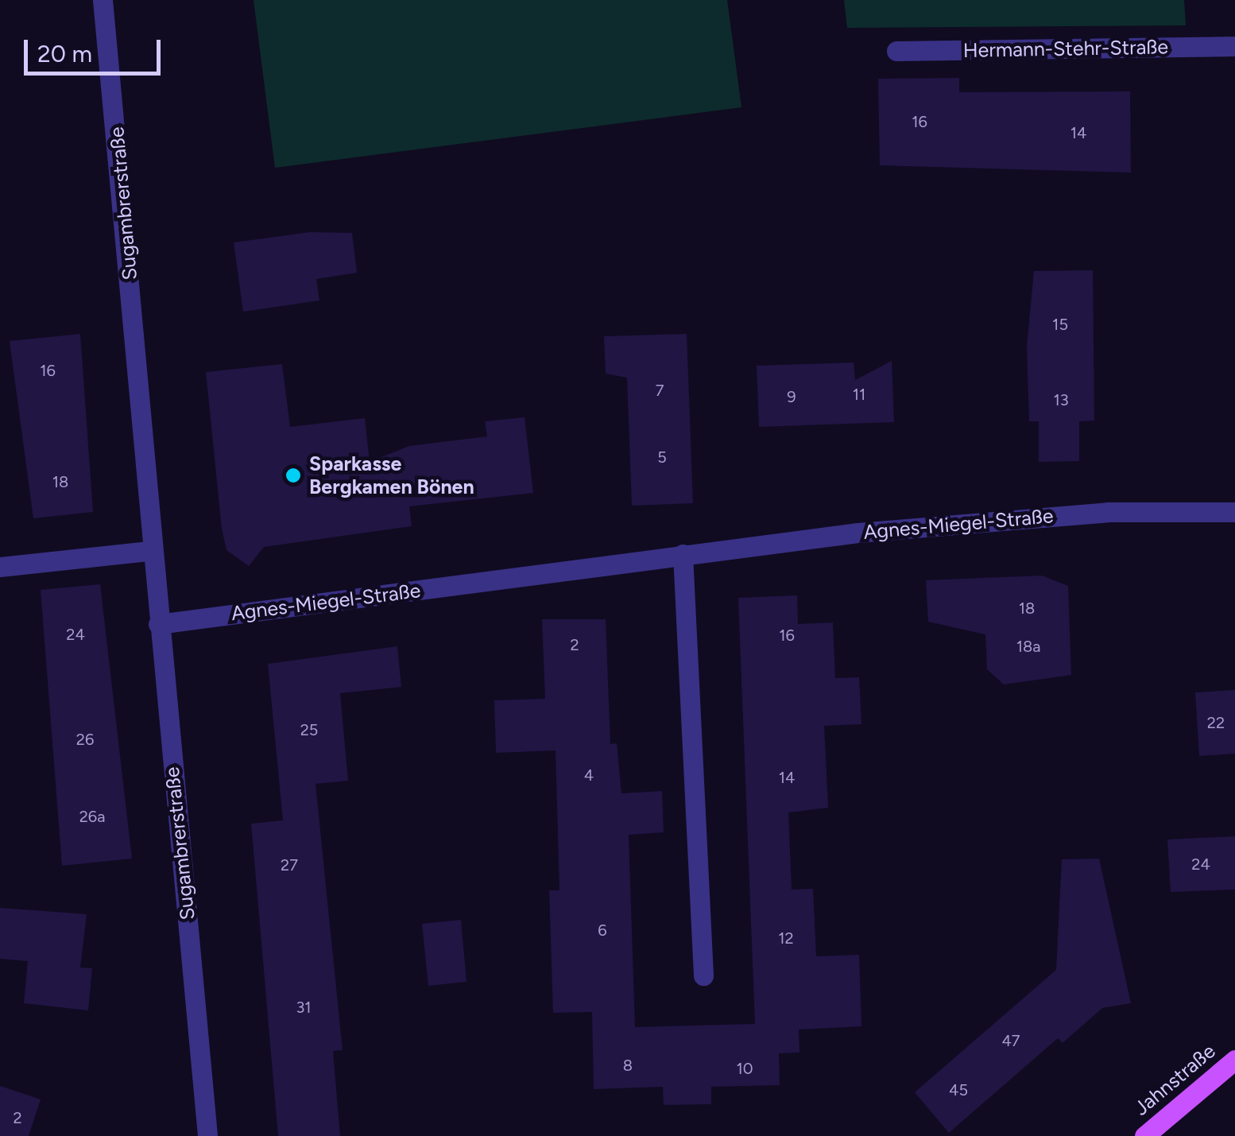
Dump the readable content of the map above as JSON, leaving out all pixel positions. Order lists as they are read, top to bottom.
{
  "streets": {
    "main road": ["Jahnstraße"],
    "street": ["Hermann-Stehr-Straße", "Sugambrerstraße", "Agnes-Miegel-Straße"]
  },
  "crossings": [
    ["Sugambrerstraße", "Agnes-Miegel-Straße"]
  ],
  "places": ["Sparkasse Bergkamen Bönen"],
  "house_numbers": [
    "16",
    "14",
    "15",
    "16",
    "7",
    "11",
    "9",
    "13",
    "5",
    "18",
    "18",
    "24",
    "16",
    "2",
    "18a",
    "22",
    "25",
    "26",
    "4",
    "14",
    "26a",
    "24",
    "27",
    "6",
    "12",
    "31",
    "47",
    "8",
    "10",
    "45",
    "2"
  ],
  "scale_bar": "20 m"
}
